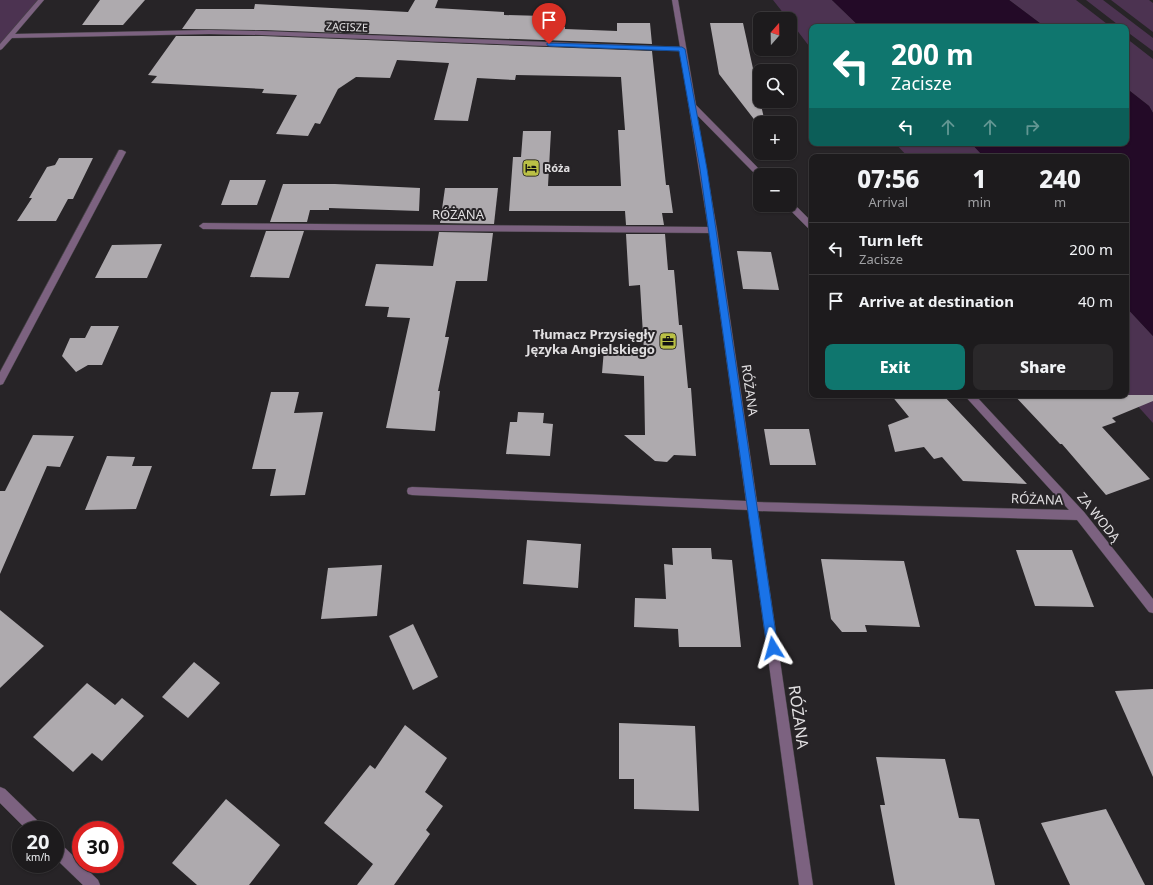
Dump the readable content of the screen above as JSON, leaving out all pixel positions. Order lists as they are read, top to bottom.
{
  "streets": {
    "street": ["ZACISZE", "RÓŻANA", "ZA WODĄ"]
  },
  "crossings": [
    ["ZACISZE", "RÓŻANA"],
    ["RÓŻANA", "ZA WODĄ"]
  ],
  "places": {
    "hotel": ["Róża"],
    "office": ["Tłumacz Przysięgły Języka Angielskiego"]
  },
  "north": "top",
  "page": {
    "map_buttons": ["+", "−"],
    "turn": ["200 m", "Zacisze"],
    "eta": [
      "07:56",
      "Arrival",
      "1",
      "min",
      "240",
      "m"
    ],
    "list": [
      {
        "name": "Turn left",
        "note": "Zacisze",
        "value": "200 m"
      },
      {
        "name": "Arrive at destination",
        "value": "40 m"
      }
    ],
    "buttons": ["Exit", "Share"],
    "speed": "20 km/h",
    "limit": "30"
  }
}
